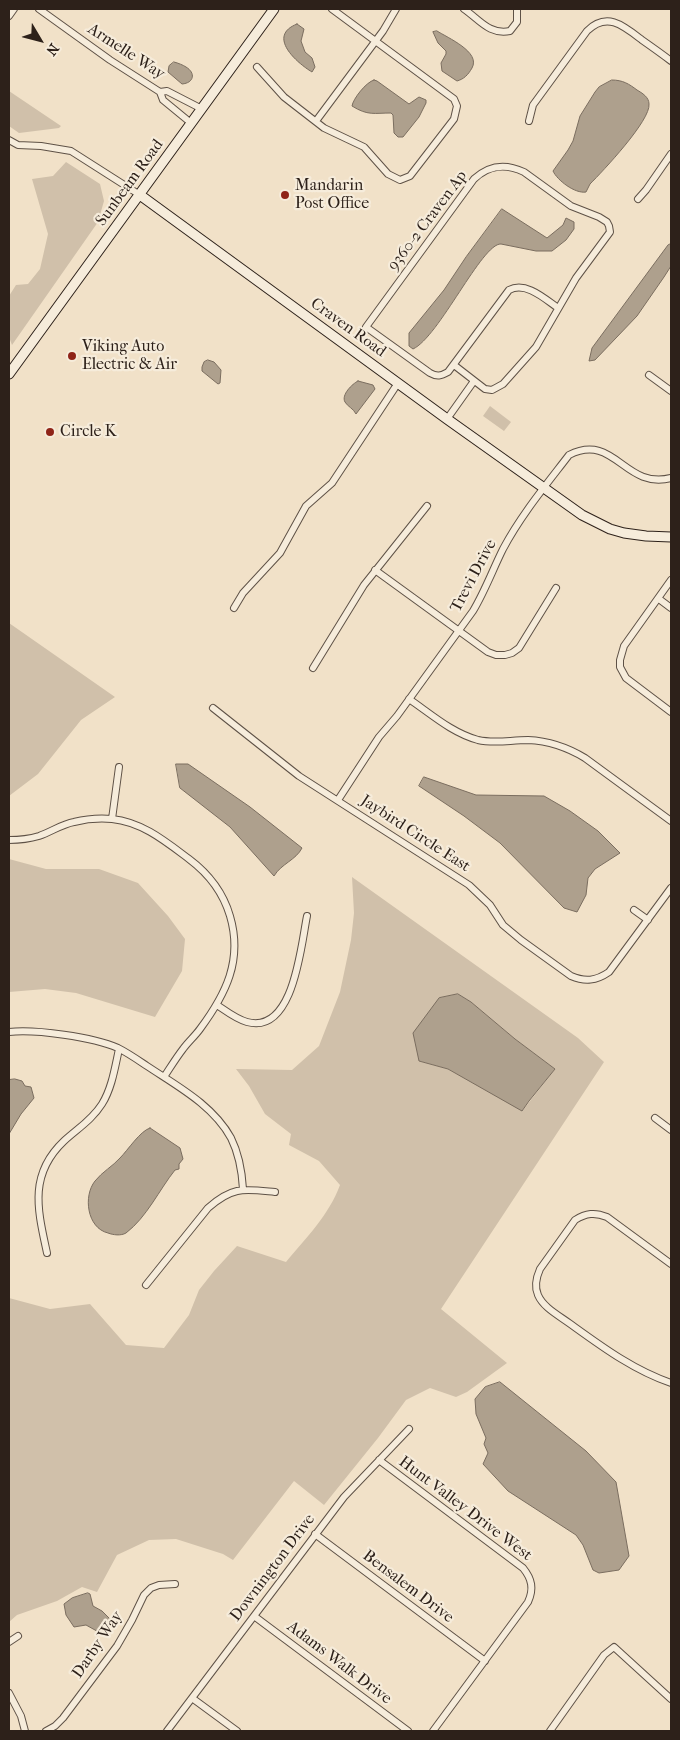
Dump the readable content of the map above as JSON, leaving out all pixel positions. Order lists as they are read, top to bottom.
{
  "streets": {
    "street": [
      "Armelle Way",
      "Sunbeam Road",
      "9360-2 Craven Ap",
      "Craven Road",
      "Trevi Drive",
      "Jaybird Circle East",
      "Hunt Valley Drive West",
      "Downington Drive",
      "Bensalem Drive",
      "Darby Way",
      "Adams Walk Drive"
    ]
  },
  "crossings": [
    ["Armelle Way", "Sunbeam Road"],
    ["Sunbeam Road", "Craven Road"],
    ["Craven Road", "Trevi Drive"],
    ["Trevi Drive", "Jaybird Circle East"],
    ["Hunt Valley Drive West", "Downington Drive"],
    ["Hunt Valley Drive West", "Bensalem Drive"],
    ["Downington Drive", "Bensalem Drive"],
    ["Downington Drive", "Adams Walk Drive"]
  ],
  "places": ["Mandarin Post Office", "Viking Auto Electric & Air", "Circle K"],
  "north": "bottom right"
}
